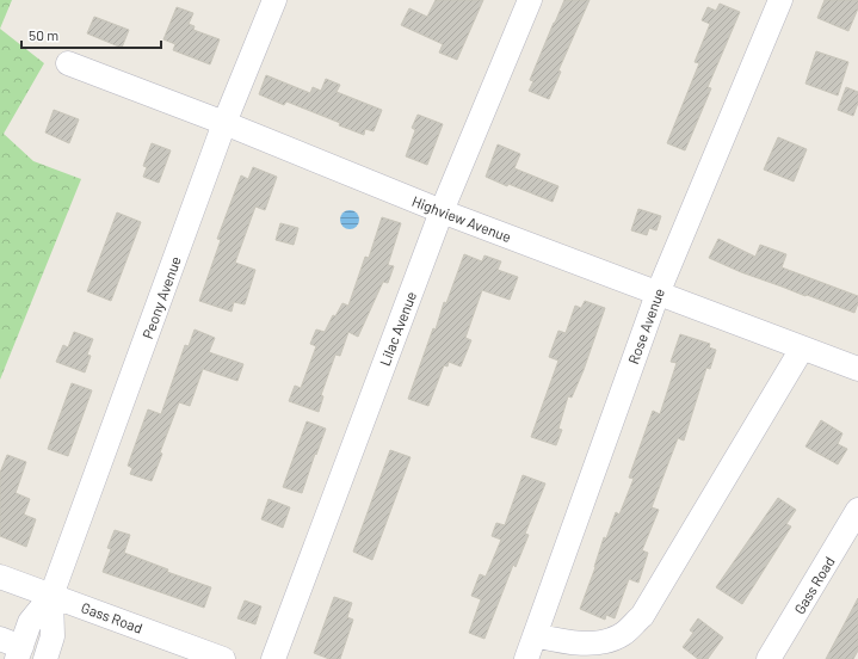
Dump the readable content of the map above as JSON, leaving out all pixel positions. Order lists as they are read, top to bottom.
{
  "streets": {
    "street": [
      "Highview Avenue",
      "Peony Avenue",
      "Rose Avenue",
      "Lilac Avenue",
      "Gass Road"
    ]
  },
  "crossings": [
    ["Highview Avenue", "Peony Avenue"],
    ["Highview Avenue", "Rose Avenue"],
    ["Highview Avenue", "Lilac Avenue"],
    ["Peony Avenue", "Gass Road"]
  ],
  "scale_bar": "50 m"
}
